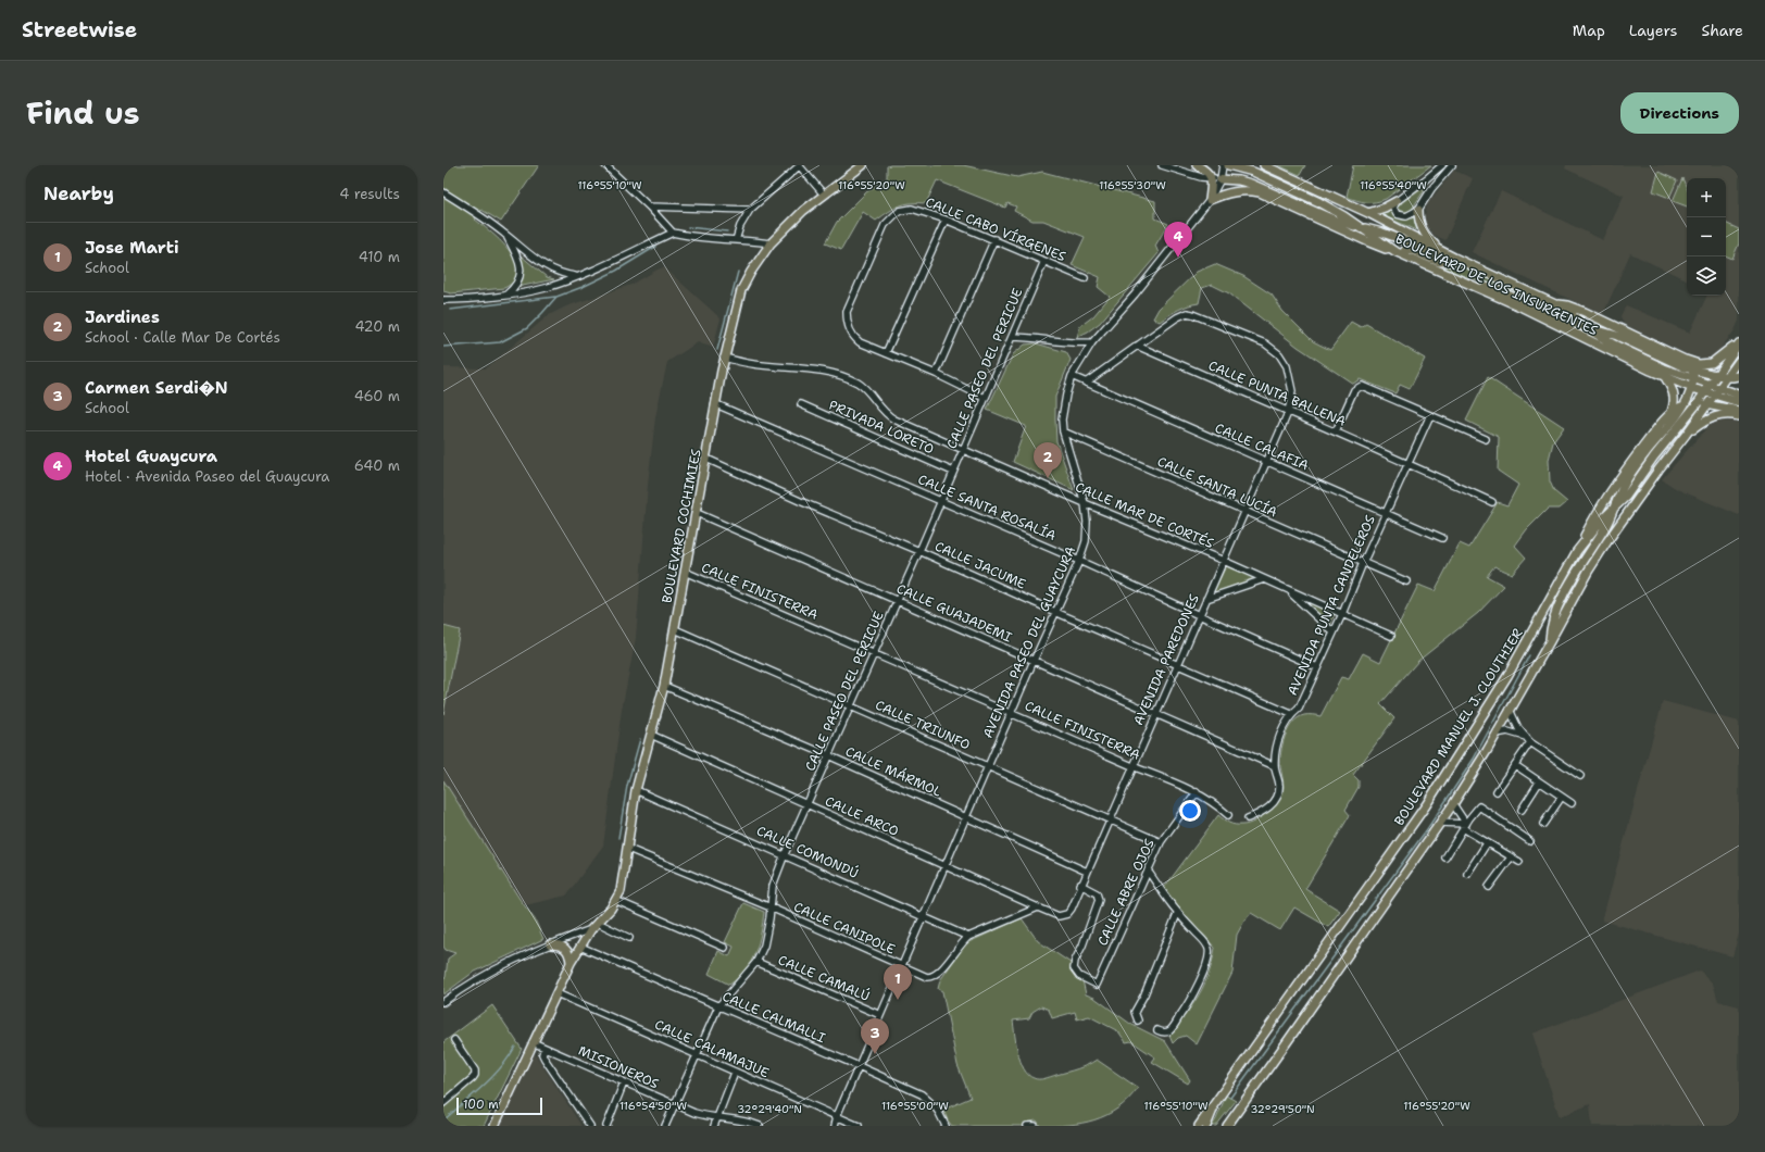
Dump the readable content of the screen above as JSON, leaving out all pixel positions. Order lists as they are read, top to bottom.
{
  "streets": {
    "main road": ["BOULEVARD DE LOS INSURGENTES", "BOULEVARD COCHIMIES", "BOULEVARD MANUEL J. CLOUTHIER"],
    "street": [
      "CALLE CABO VÍRGENES",
      "CALLE PASEO DEL PERICUE",
      "CALLE PUNTA BALLENA",
      "PRIVADA LORETO",
      "CALLE CALAFIA",
      "CALLE SANTA LUCÍA",
      "CALLE SANTA ROSALÍA",
      "CALLE MAR DE CORTÉS",
      "CALLE JACUME",
      "CALLE FINISTERRA",
      "AVENIDA PUNTA CANDELEROS",
      "CALLE GUAJADEMI",
      "AVENIDA PASEO DEL GUAYCURA",
      "AVENIDA PAREDONES",
      "CALLE TRIUNFO",
      "CALLE MÁRMOL",
      "CALLE ARCO",
      "CALLE COMONDÚ",
      "CALLE ABRE OJOS",
      "CALLE CANIPOLE",
      "CALLE CAMALÚ",
      "CALLE CALMALLI",
      "CALLE CALAMAJUE",
      "MISIONEROS"
    ]
  },
  "crossings": [
    ["CALLE CABO VÍRGENES", "CALLE PASEO DEL PERICUE"],
    ["BOULEVARD DE LOS INSURGENTES", "BOULEVARD MANUEL J. CLOUTHIER"],
    ["CALLE PASEO DEL PERICUE", "PRIVADA LORETO"],
    ["CALLE PASEO DEL PERICUE", "CALLE SANTA ROSALÍA"],
    ["CALLE PASEO DEL PERICUE", "CALLE MAR DE CORTÉS"],
    ["CALLE PASEO DEL PERICUE", "CALLE JACUME"],
    ["CALLE PASEO DEL PERICUE", "CALLE FINISTERRA"],
    ["CALLE PASEO DEL PERICUE", "CALLE GUAJADEMI"],
    ["CALLE PASEO DEL PERICUE", "CALLE TRIUNFO"],
    ["CALLE PASEO DEL PERICUE", "CALLE MÁRMOL"],
    ["CALLE PASEO DEL PERICUE", "CALLE ARCO"],
    ["CALLE PASEO DEL PERICUE", "CALLE COMONDÚ"],
    ["CALLE PASEO DEL PERICUE", "CALLE CANIPOLE"],
    ["CALLE PASEO DEL PERICUE", "CALLE CAMALÚ"],
    ["CALLE PASEO DEL PERICUE", "CALLE CALMALLI"],
    ["CALLE PASEO DEL PERICUE", "CALLE CALAMAJUE"],
    ["CALLE PASEO DEL PERICUE", "MISIONEROS"],
    ["CALLE PUNTA BALLENA", "AVENIDA PUNTA CANDELEROS"],
    ["CALLE PUNTA BALLENA", "AVENIDA PAREDONES"],
    ["CALLE CALAFIA", "AVENIDA PUNTA CANDELEROS"],
    ["CALLE CALAFIA", "AVENIDA PASEO DEL GUAYCURA"],
    ["CALLE CALAFIA", "AVENIDA PAREDONES"],
    ["CALLE SANTA LUCÍA", "AVENIDA PUNTA CANDELEROS"],
    ["CALLE SANTA LUCÍA", "AVENIDA PASEO DEL GUAYCURA"],
    ["CALLE SANTA LUCÍA", "AVENIDA PAREDONES"],
    ["CALLE SANTA ROSALÍA", "BOULEVARD COCHIMIES"],
    ["CALLE SANTA ROSALÍA", "AVENIDA PUNTA CANDELEROS"],
    ["CALLE SANTA ROSALÍA", "AVENIDA PASEO DEL GUAYCURA"],
    ["CALLE SANTA ROSALÍA", "AVENIDA PAREDONES"],
    ["CALLE MAR DE CORTÉS", "BOULEVARD COCHIMIES"],
    ["CALLE MAR DE CORTÉS", "AVENIDA PUNTA CANDELEROS"],
    ["CALLE MAR DE CORTÉS", "AVENIDA PASEO DEL GUAYCURA"],
    ["CALLE MAR DE CORTÉS", "AVENIDA PAREDONES"],
    ["BOULEVARD COCHIMIES", "CALLE JACUME"],
    ["BOULEVARD COCHIMIES", "CALLE FINISTERRA"],
    ["BOULEVARD COCHIMIES", "CALLE GUAJADEMI"],
    ["BOULEVARD COCHIMIES", "CALLE TRIUNFO"],
    ["BOULEVARD COCHIMIES", "CALLE MÁRMOL"],
    ["BOULEVARD COCHIMIES", "CALLE ARCO"],
    ["BOULEVARD COCHIMIES", "CALLE COMONDÚ"],
    ["BOULEVARD COCHIMIES", "CALLE CANIPOLE"],
    ["BOULEVARD COCHIMIES", "CALLE CALMALLI"],
    ["BOULEVARD COCHIMIES", "CALLE CALAMAJUE"],
    ["BOULEVARD COCHIMIES", "MISIONEROS"],
    ["CALLE JACUME", "AVENIDA PUNTA CANDELEROS"],
    ["CALLE JACUME", "AVENIDA PASEO DEL GUAYCURA"],
    ["CALLE JACUME", "AVENIDA PAREDONES"],
    ["CALLE FINISTERRA", "AVENIDA PASEO DEL GUAYCURA"],
    ["CALLE FINISTERRA", "AVENIDA PAREDONES"],
    ["CALLE FINISTERRA", "CALLE ABRE OJOS"],
    ["AVENIDA PUNTA CANDELEROS", "CALLE GUAJADEMI"],
    ["CALLE GUAJADEMI", "AVENIDA PASEO DEL GUAYCURA"],
    ["CALLE GUAJADEMI", "AVENIDA PAREDONES"],
    ["AVENIDA PASEO DEL GUAYCURA", "CALLE TRIUNFO"],
    ["AVENIDA PASEO DEL GUAYCURA", "CALLE MÁRMOL"],
    ["AVENIDA PASEO DEL GUAYCURA", "CALLE ARCO"],
    ["AVENIDA PASEO DEL GUAYCURA", "CALLE COMONDÚ"],
    ["AVENIDA PASEO DEL GUAYCURA", "CALLE CANIPOLE"],
    ["AVENIDA PASEO DEL GUAYCURA", "CALLE CAMALÚ"],
    ["AVENIDA PASEO DEL GUAYCURA", "CALLE CALMALLI"],
    ["AVENIDA PASEO DEL GUAYCURA", "CALLE CALAMAJUE"],
    ["AVENIDA PAREDONES", "CALLE TRIUNFO"],
    ["AVENIDA PAREDONES", "CALLE MÁRMOL"],
    ["AVENIDA PAREDONES", "CALLE ARCO"],
    ["AVENIDA PAREDONES", "CALLE ABRE OJOS"],
    ["CALLE TRIUNFO", "CALLE ABRE OJOS"],
    ["CALLE ARCO", "CALLE CANIPOLE"],
    ["CALLE COMONDÚ", "CALLE CANIPOLE"]
  ],
  "scale_bar": "100 m",
  "page": {
    "header": "Streetwise",
    "nav": ["Map", "Layers", "Share"],
    "title": "Find us",
    "buttons": "Directions",
    "heading": ["Nearby", "4 results"],
    "map_buttons": ["+", "−"],
    "list": [
      {
        "mark": "1",
        "name": "Jose Marti",
        "note": "School",
        "value": "410 m"
      },
      {
        "mark": "2",
        "name": "Jardines",
        "note": "School · Calle Mar De Cortés",
        "value": "420 m"
      },
      {
        "mark": "3",
        "name": "Carmen Serdi�N",
        "note": "School",
        "value": "460 m"
      },
      {
        "mark": "4",
        "name": "Hotel Guaycura",
        "note": "Hotel · Avenida Paseo del Guaycura",
        "value": "640 m"
      }
    ],
    "pins": [
      "4",
      "2",
      "1",
      "3"
    ],
    "scale": "100 m"
  },
  "coordinates": [
    "116°55'10\"W",
    "116°55'20\"W",
    "116°55'30\"W",
    "116°55'40\"W",
    "116°54'50\"W",
    "116°55'00\"W",
    "32°29'40\"N",
    "32°29'50\"N"
  ]
}
